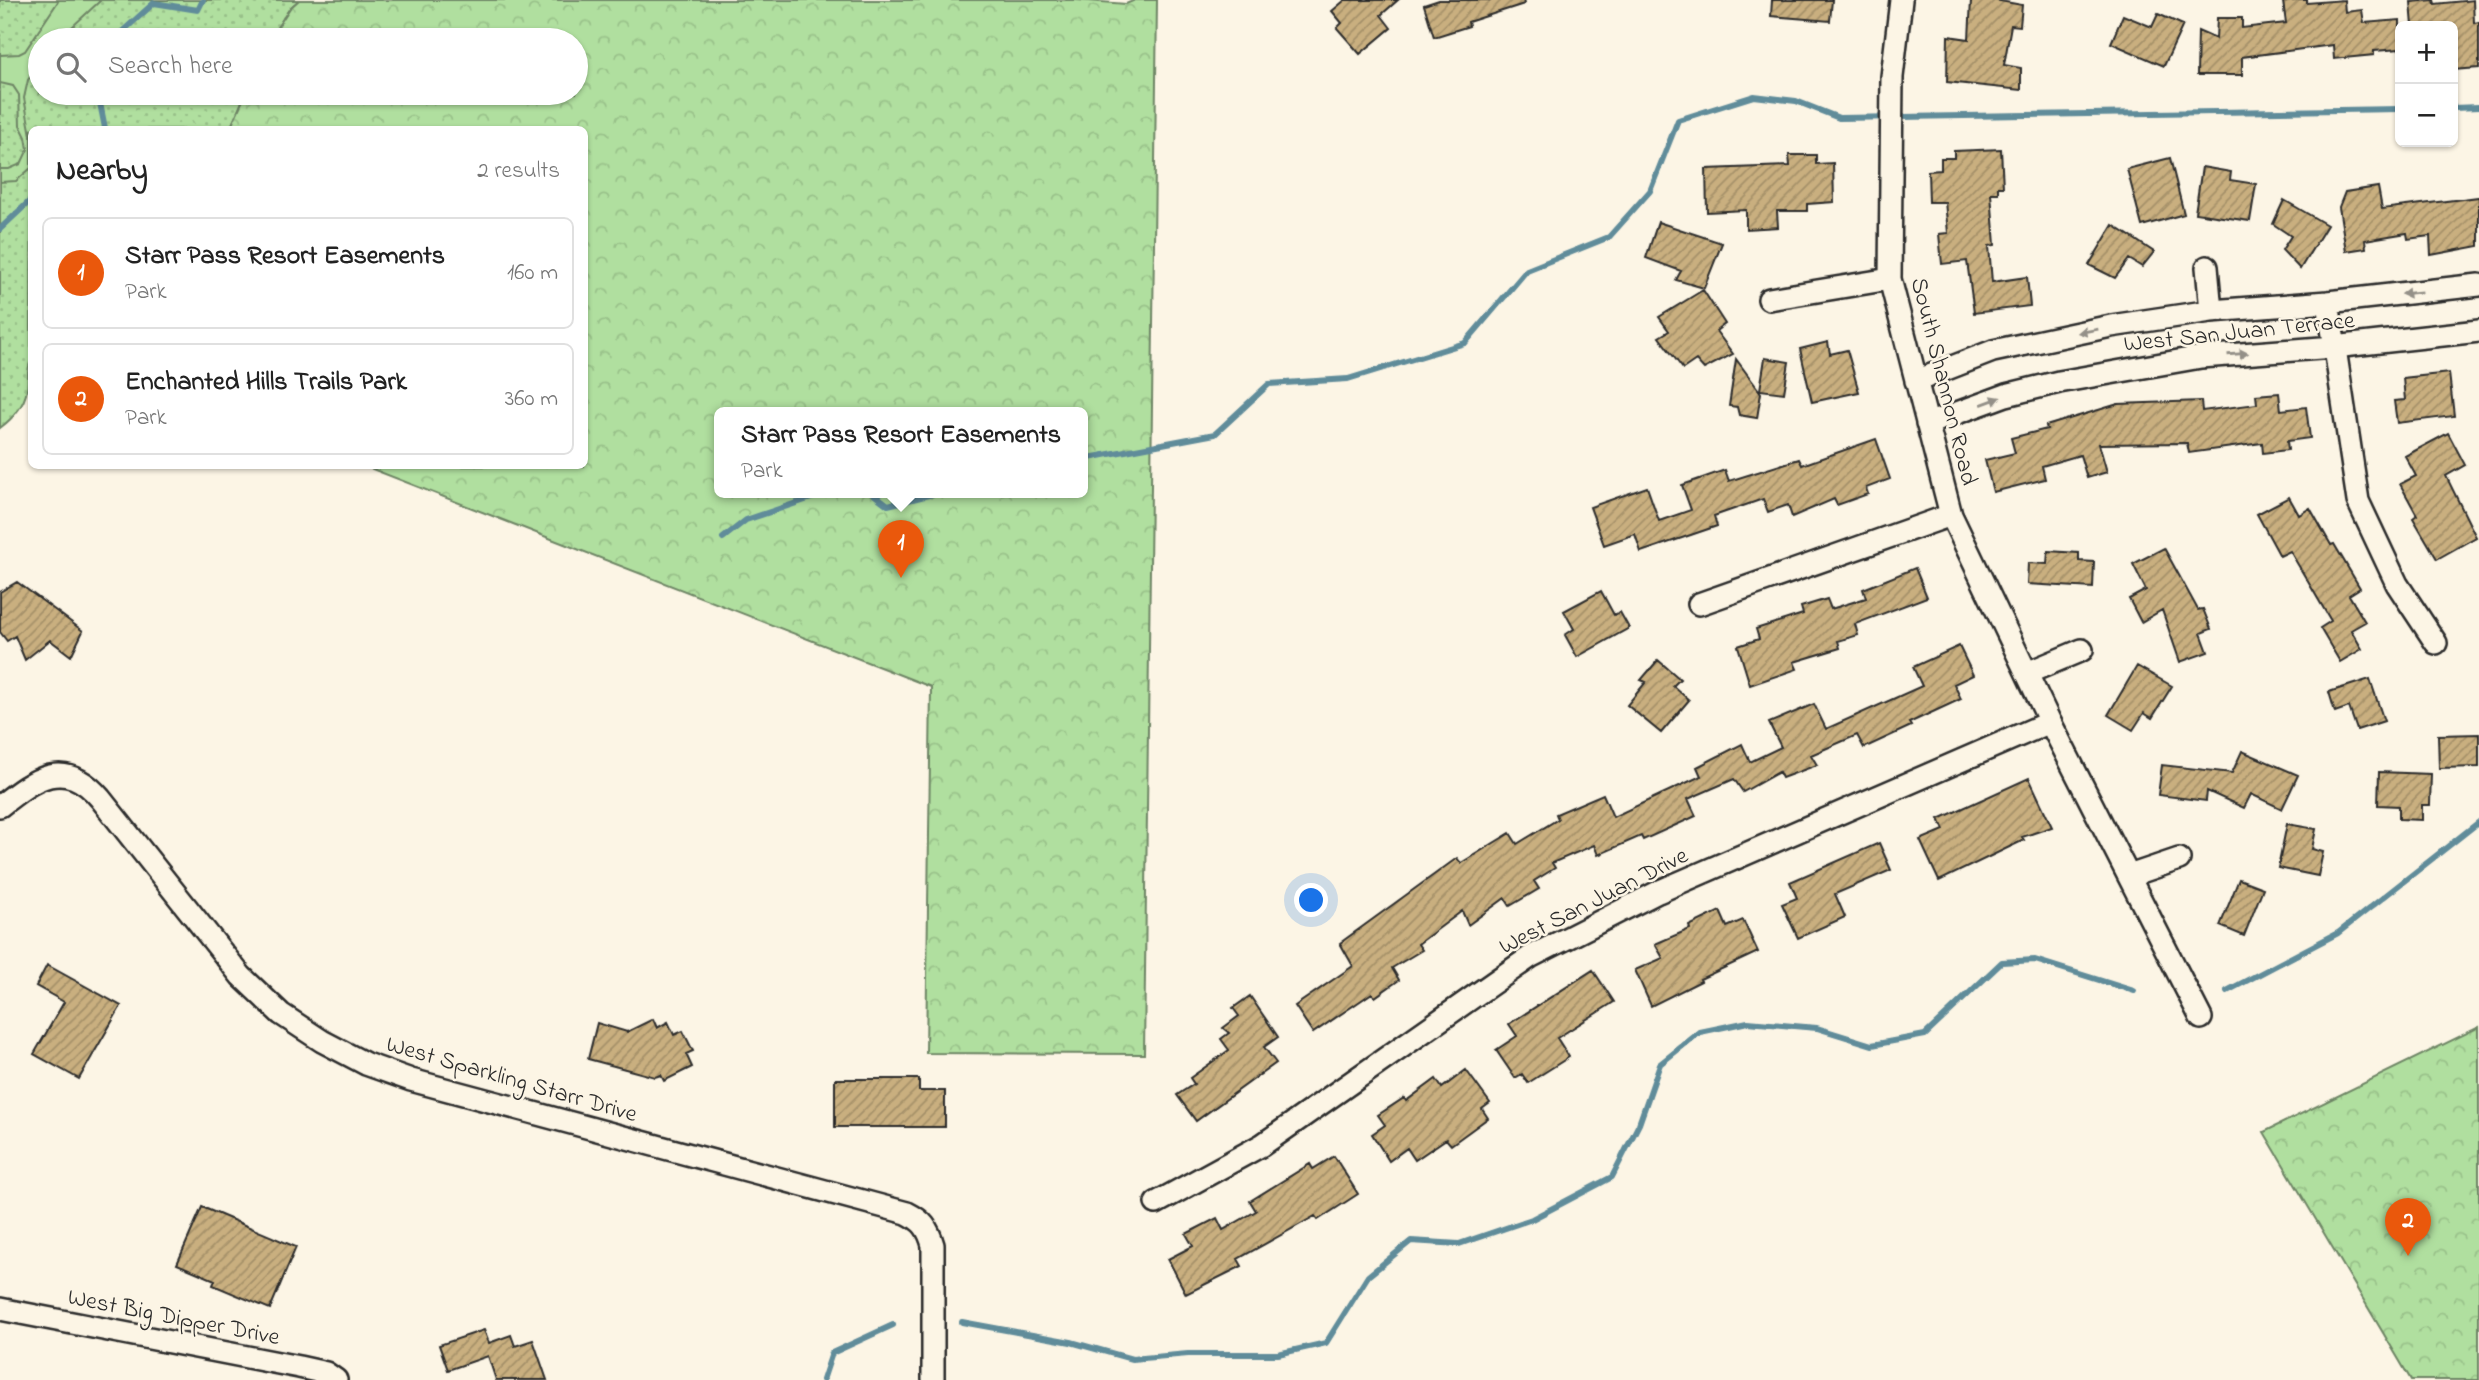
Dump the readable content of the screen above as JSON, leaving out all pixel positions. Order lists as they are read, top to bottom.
{
  "streets": {
    "street": [
      "West San Juan Terrace",
      "South Shannon Road",
      "West San Juan Drive",
      "West Sparkling Starr Drive",
      "West Big Dipper Drive"
    ]
  },
  "crossings": [
    ["West San Juan Terrace", "South Shannon Road"],
    ["South Shannon Road", "West San Juan Drive"]
  ],
  "page": {
    "map_buttons": ["+", "−"],
    "search": "Search here",
    "heading": ["Nearby", "2 results"],
    "list": [
      {
        "mark": "1",
        "name": "Starr Pass Resort Easements",
        "note": "Park",
        "value": "160 m"
      },
      {
        "mark": "2",
        "name": "Enchanted Hills Trails Park",
        "note": "Park",
        "value": "360 m"
      }
    ],
    "popup": ["Starr Pass Resort Easements", "Park"],
    "pins": ["1", "2"]
  }
}
